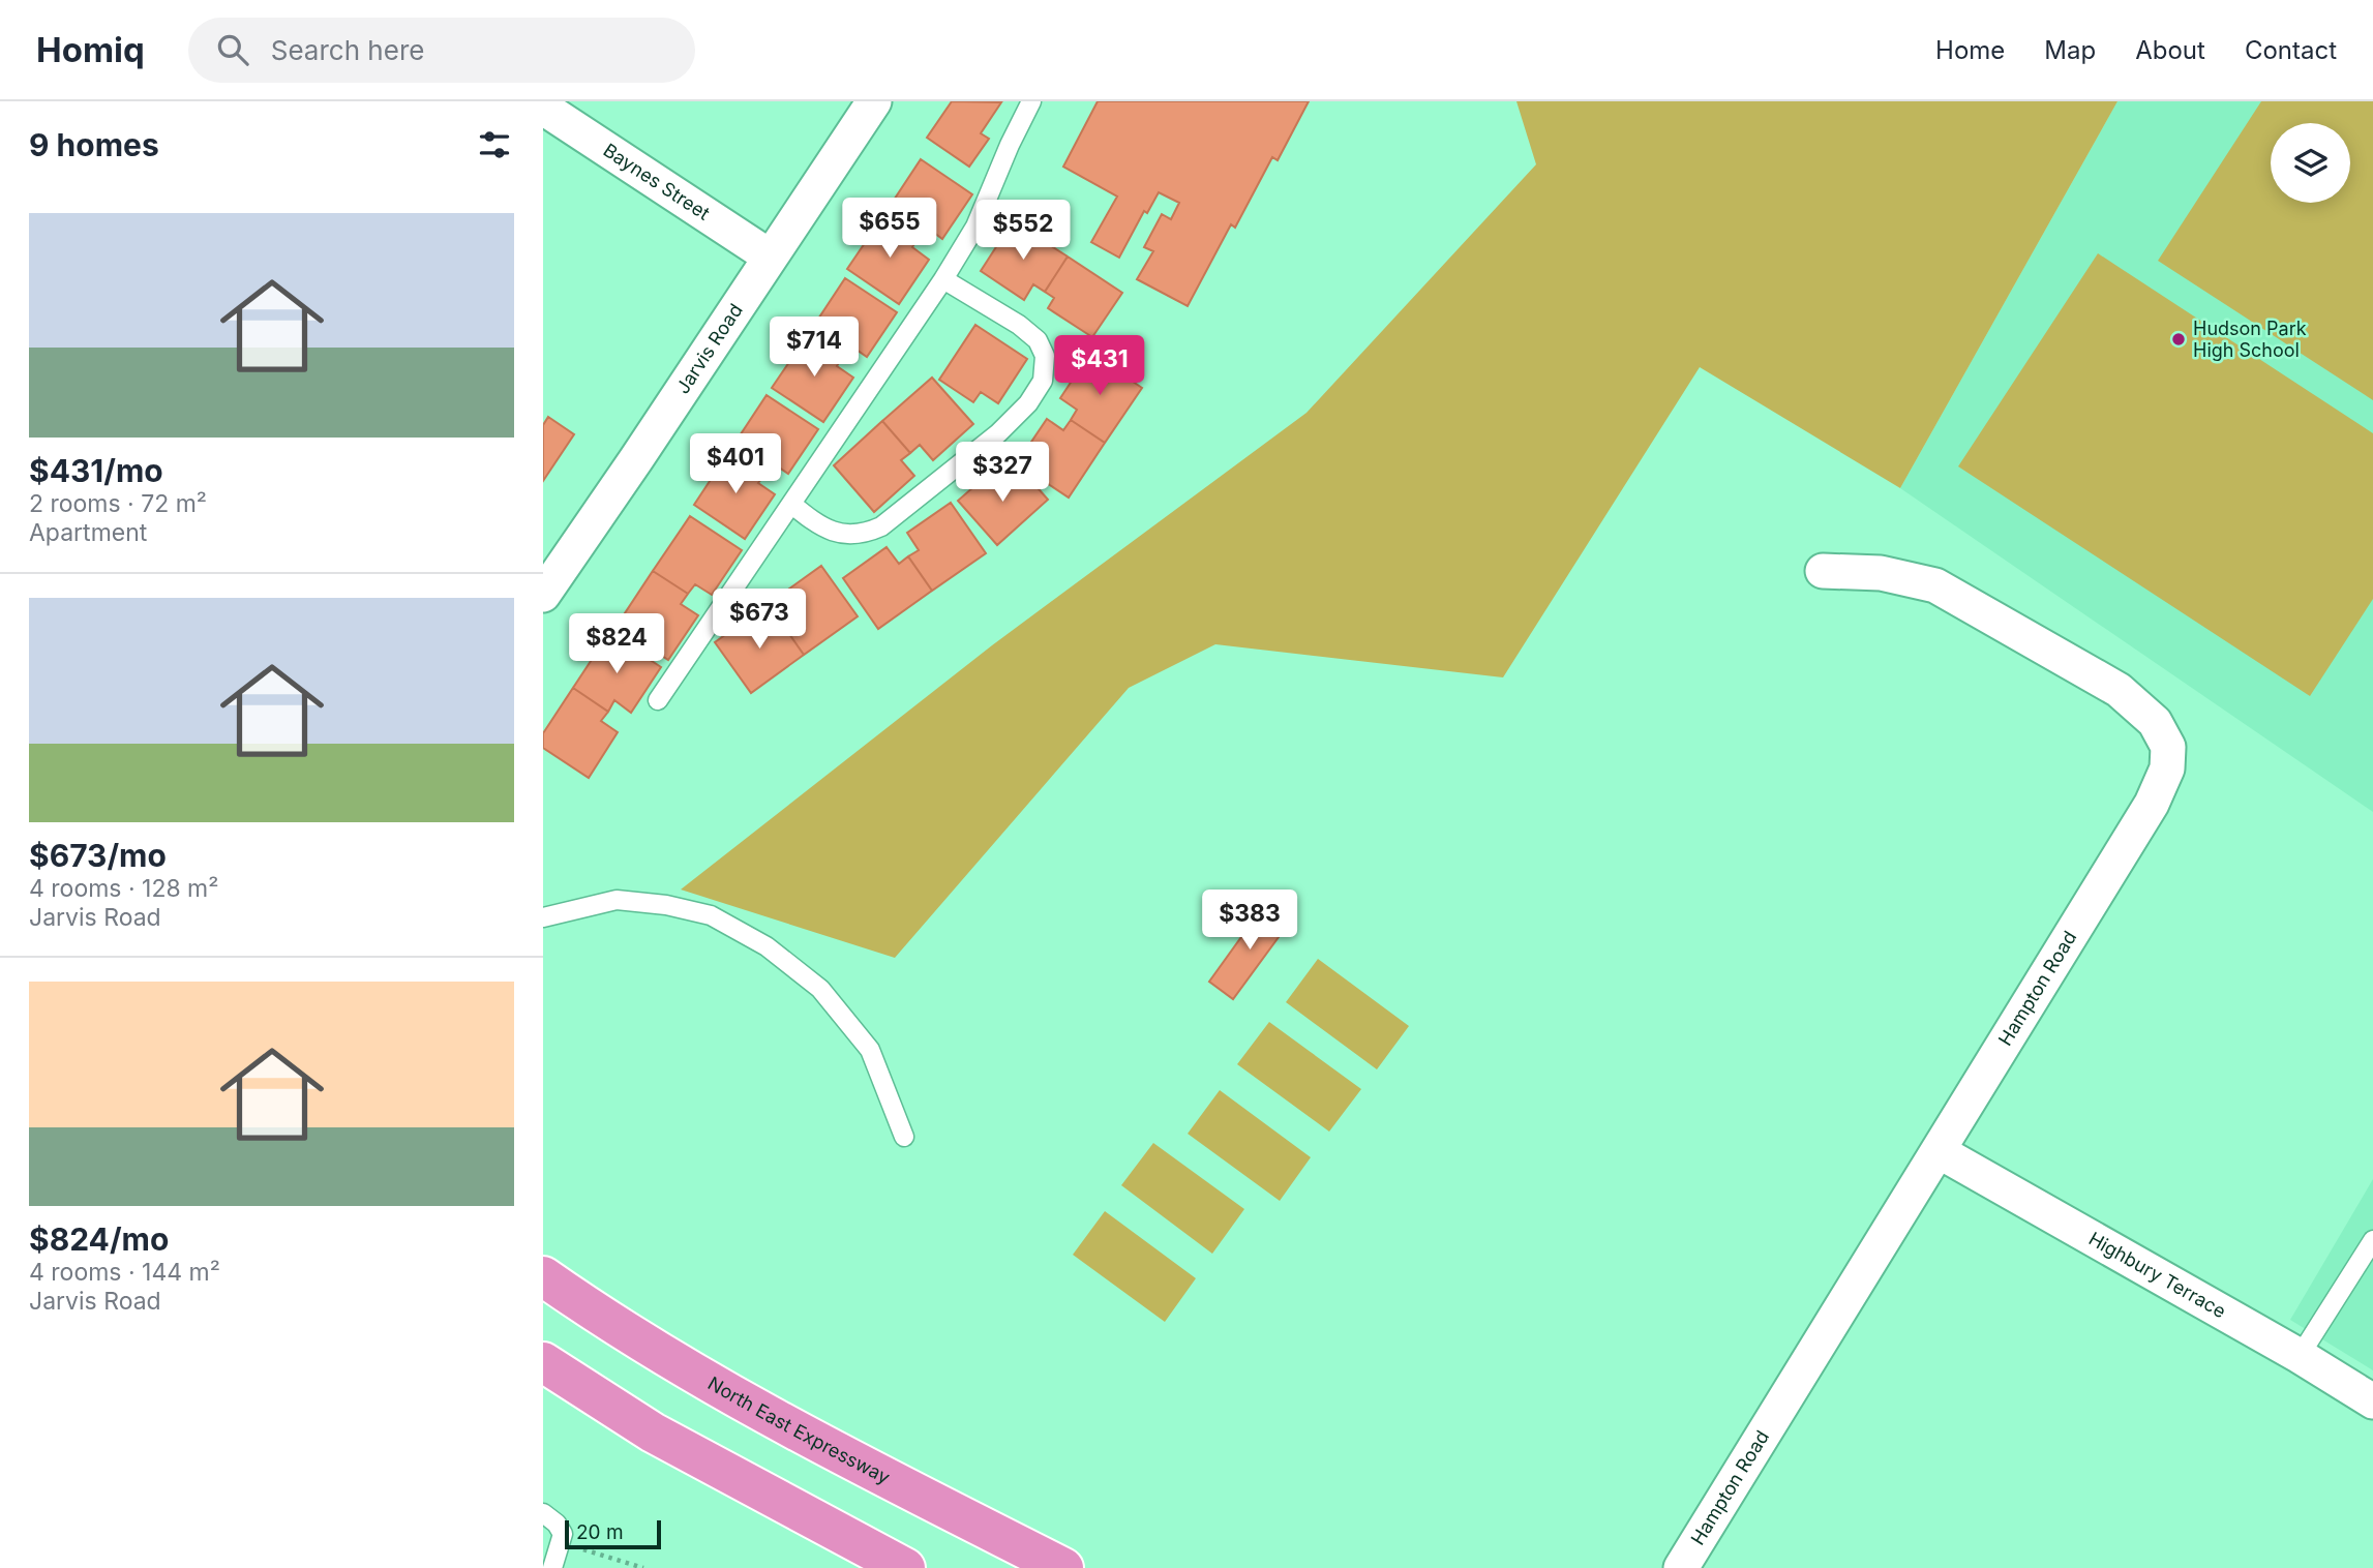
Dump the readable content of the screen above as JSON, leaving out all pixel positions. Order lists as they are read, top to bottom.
{
  "streets": {
    "highway": ["North East Expressway"],
    "street": [
      "Baynes Street",
      "Jarvis Road",
      "Hampton Road",
      "Highbury Terrace"
    ]
  },
  "crossings": [
    ["Baynes Street", "Jarvis Road"],
    ["Hampton Road", "Highbury Terrace"]
  ],
  "places": ["Hudson Park High School"],
  "scale_bar": "20 m",
  "page": {
    "header": "Homiq",
    "search": "Search here",
    "nav": [
      "Home",
      "Map",
      "About",
      "Contact"
    ],
    "heading": "9 homes",
    "list": [
      {
        "name": "$431/mo",
        "note": "2 rooms · 72 m² · Apartment"
      },
      {
        "name": "$673/mo",
        "note": "4 rooms · 128 m² · Jarvis Road"
      },
      {
        "name": "$824/mo",
        "note": "4 rooms · 144 m² · Jarvis Road"
      }
    ],
    "price": [
      "$655",
      "$552",
      "$714",
      "$431",
      "$401",
      "$327",
      "$673",
      "$824",
      "$383"
    ],
    "scale": "20 m"
  }
}
